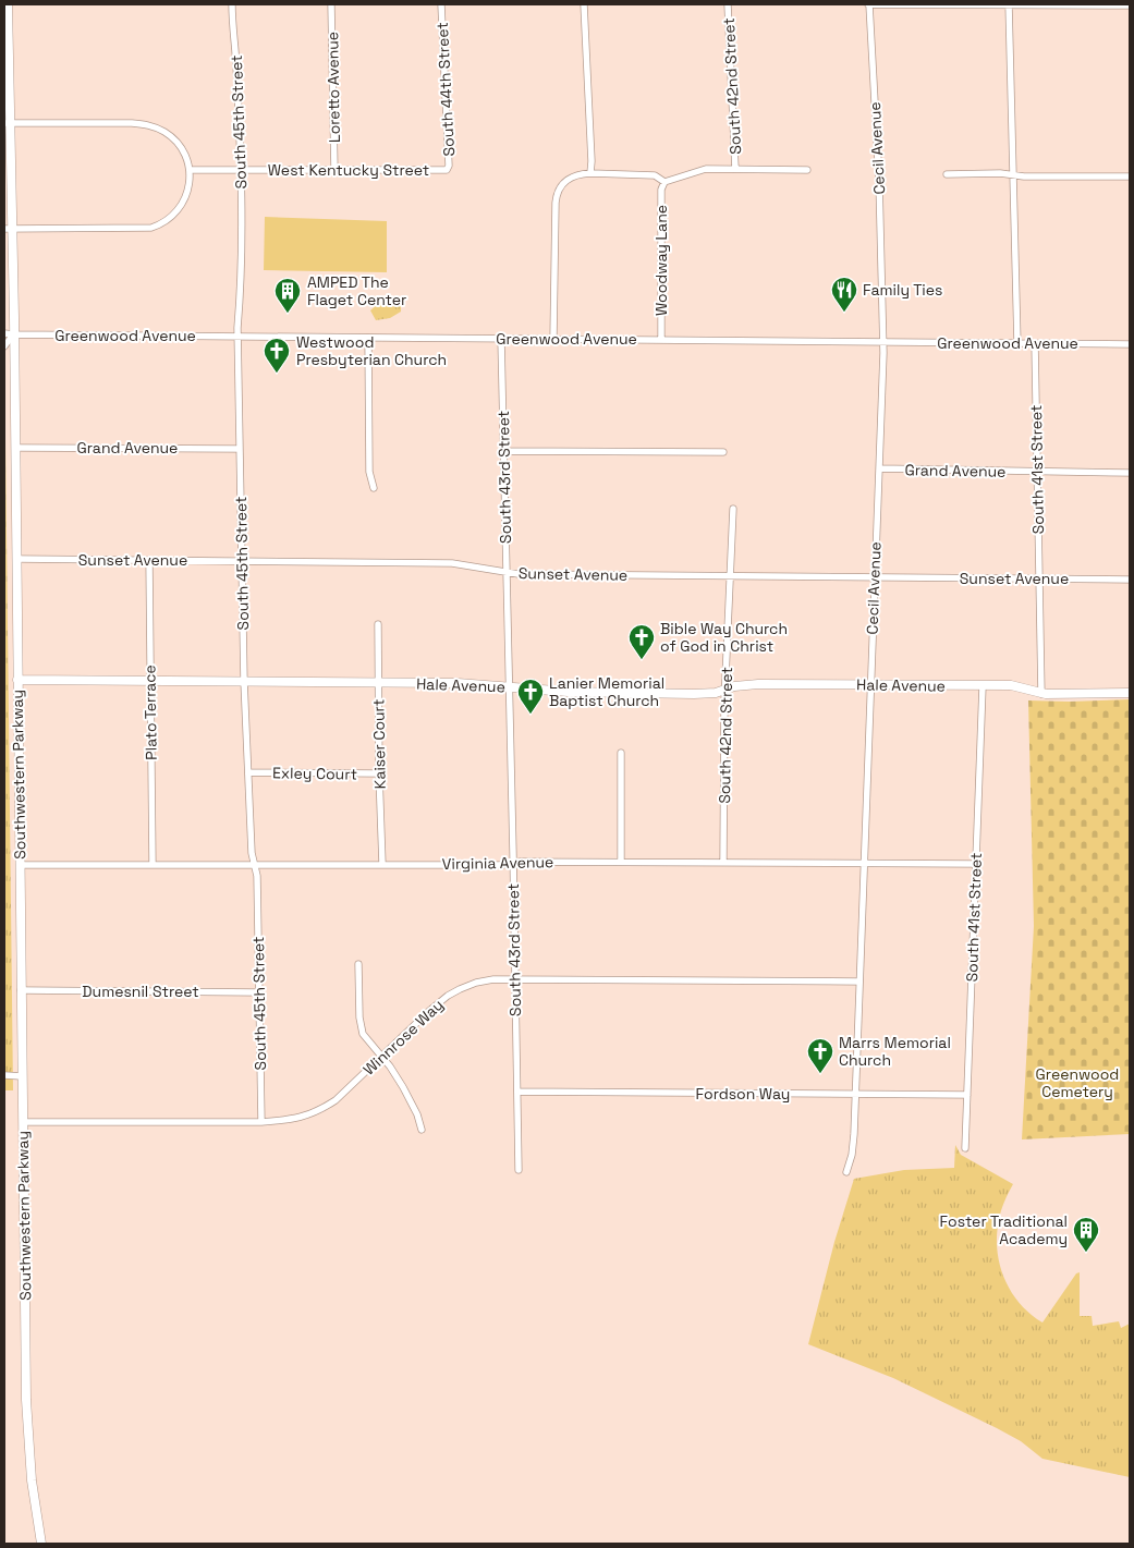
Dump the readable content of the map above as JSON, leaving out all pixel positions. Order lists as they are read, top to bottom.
{
  "streets": {
    "street": [
      "South 42nd Street",
      "Loretto Avenue",
      "South 44th Street",
      "South 45th Street",
      "Cecil Avenue",
      "West Kentucky Street",
      "Woodway Lane",
      "Greenwood Avenue",
      "Grand Avenue",
      "South 41st Street",
      "South 43rd Street",
      "Sunset Avenue",
      "Hale Avenue",
      "Plato Terrace",
      "Kaiser Court",
      "Exley Court",
      "Southwestern Parkway",
      "Virginia Avenue",
      "Dumesnil Street",
      "Winnrose Way",
      "Fordson Way"
    ]
  },
  "crossings": [
    ["South 42nd Street", "Sunset Avenue"],
    ["South 42nd Street", "Hale Avenue"],
    ["South 42nd Street", "Virginia Avenue"],
    ["Loretto Avenue", "West Kentucky Street"],
    ["South 44th Street", "West Kentucky Street"],
    ["South 45th Street", "West Kentucky Street"],
    ["South 45th Street", "Greenwood Avenue"],
    ["South 45th Street", "Grand Avenue"],
    ["South 45th Street", "Sunset Avenue"],
    ["South 45th Street", "Hale Avenue"],
    ["South 45th Street", "Exley Court"],
    ["South 45th Street", "Virginia Avenue"],
    ["South 45th Street", "Dumesnil Street"],
    ["South 45th Street", "Winnrose Way"],
    ["Cecil Avenue", "Greenwood Avenue"],
    ["Cecil Avenue", "Grand Avenue"],
    ["Cecil Avenue", "Sunset Avenue"],
    ["Cecil Avenue", "Hale Avenue"],
    ["Cecil Avenue", "Virginia Avenue"],
    ["Cecil Avenue", "Winnrose Way"],
    ["Cecil Avenue", "Fordson Way"],
    ["Woodway Lane", "Greenwood Avenue"],
    ["Greenwood Avenue", "South 41st Street"],
    ["Greenwood Avenue", "South 43rd Street"],
    ["Greenwood Avenue", "Southwestern Parkway"],
    ["Grand Avenue", "South 41st Street"],
    ["Grand Avenue", "Southwestern Parkway"],
    ["South 41st Street", "Sunset Avenue"],
    ["South 41st Street", "Hale Avenue"],
    ["South 41st Street", "Virginia Avenue"],
    ["South 41st Street", "Fordson Way"],
    ["South 43rd Street", "Sunset Avenue"],
    ["South 43rd Street", "Hale Avenue"],
    ["South 43rd Street", "Virginia Avenue"],
    ["South 43rd Street", "Winnrose Way"],
    ["South 43rd Street", "Fordson Way"],
    ["Sunset Avenue", "Plato Terrace"],
    ["Sunset Avenue", "Southwestern Parkway"],
    ["Hale Avenue", "Plato Terrace"],
    ["Hale Avenue", "Kaiser Court"],
    ["Hale Avenue", "Southwestern Parkway"],
    ["Plato Terrace", "Virginia Avenue"],
    ["Kaiser Court", "Exley Court"],
    ["Kaiser Court", "Virginia Avenue"],
    ["Southwestern Parkway", "Virginia Avenue"],
    ["Southwestern Parkway", "Dumesnil Street"],
    ["Southwestern Parkway", "Winnrose Way"]
  ],
  "parks": ["Greenwood Cemetery"],
  "places": {
    "restaurant": ["Family Ties"],
    "building": ["AMPED The Flaget Center", "Foster Traditional Academy"],
    "church": [
      "Westwood Presbyterian Church",
      "Bible Way Church of God in Christ",
      "Lanier Memorial Baptist Church",
      "Marrs Memorial Church"
    ]
  }
}
